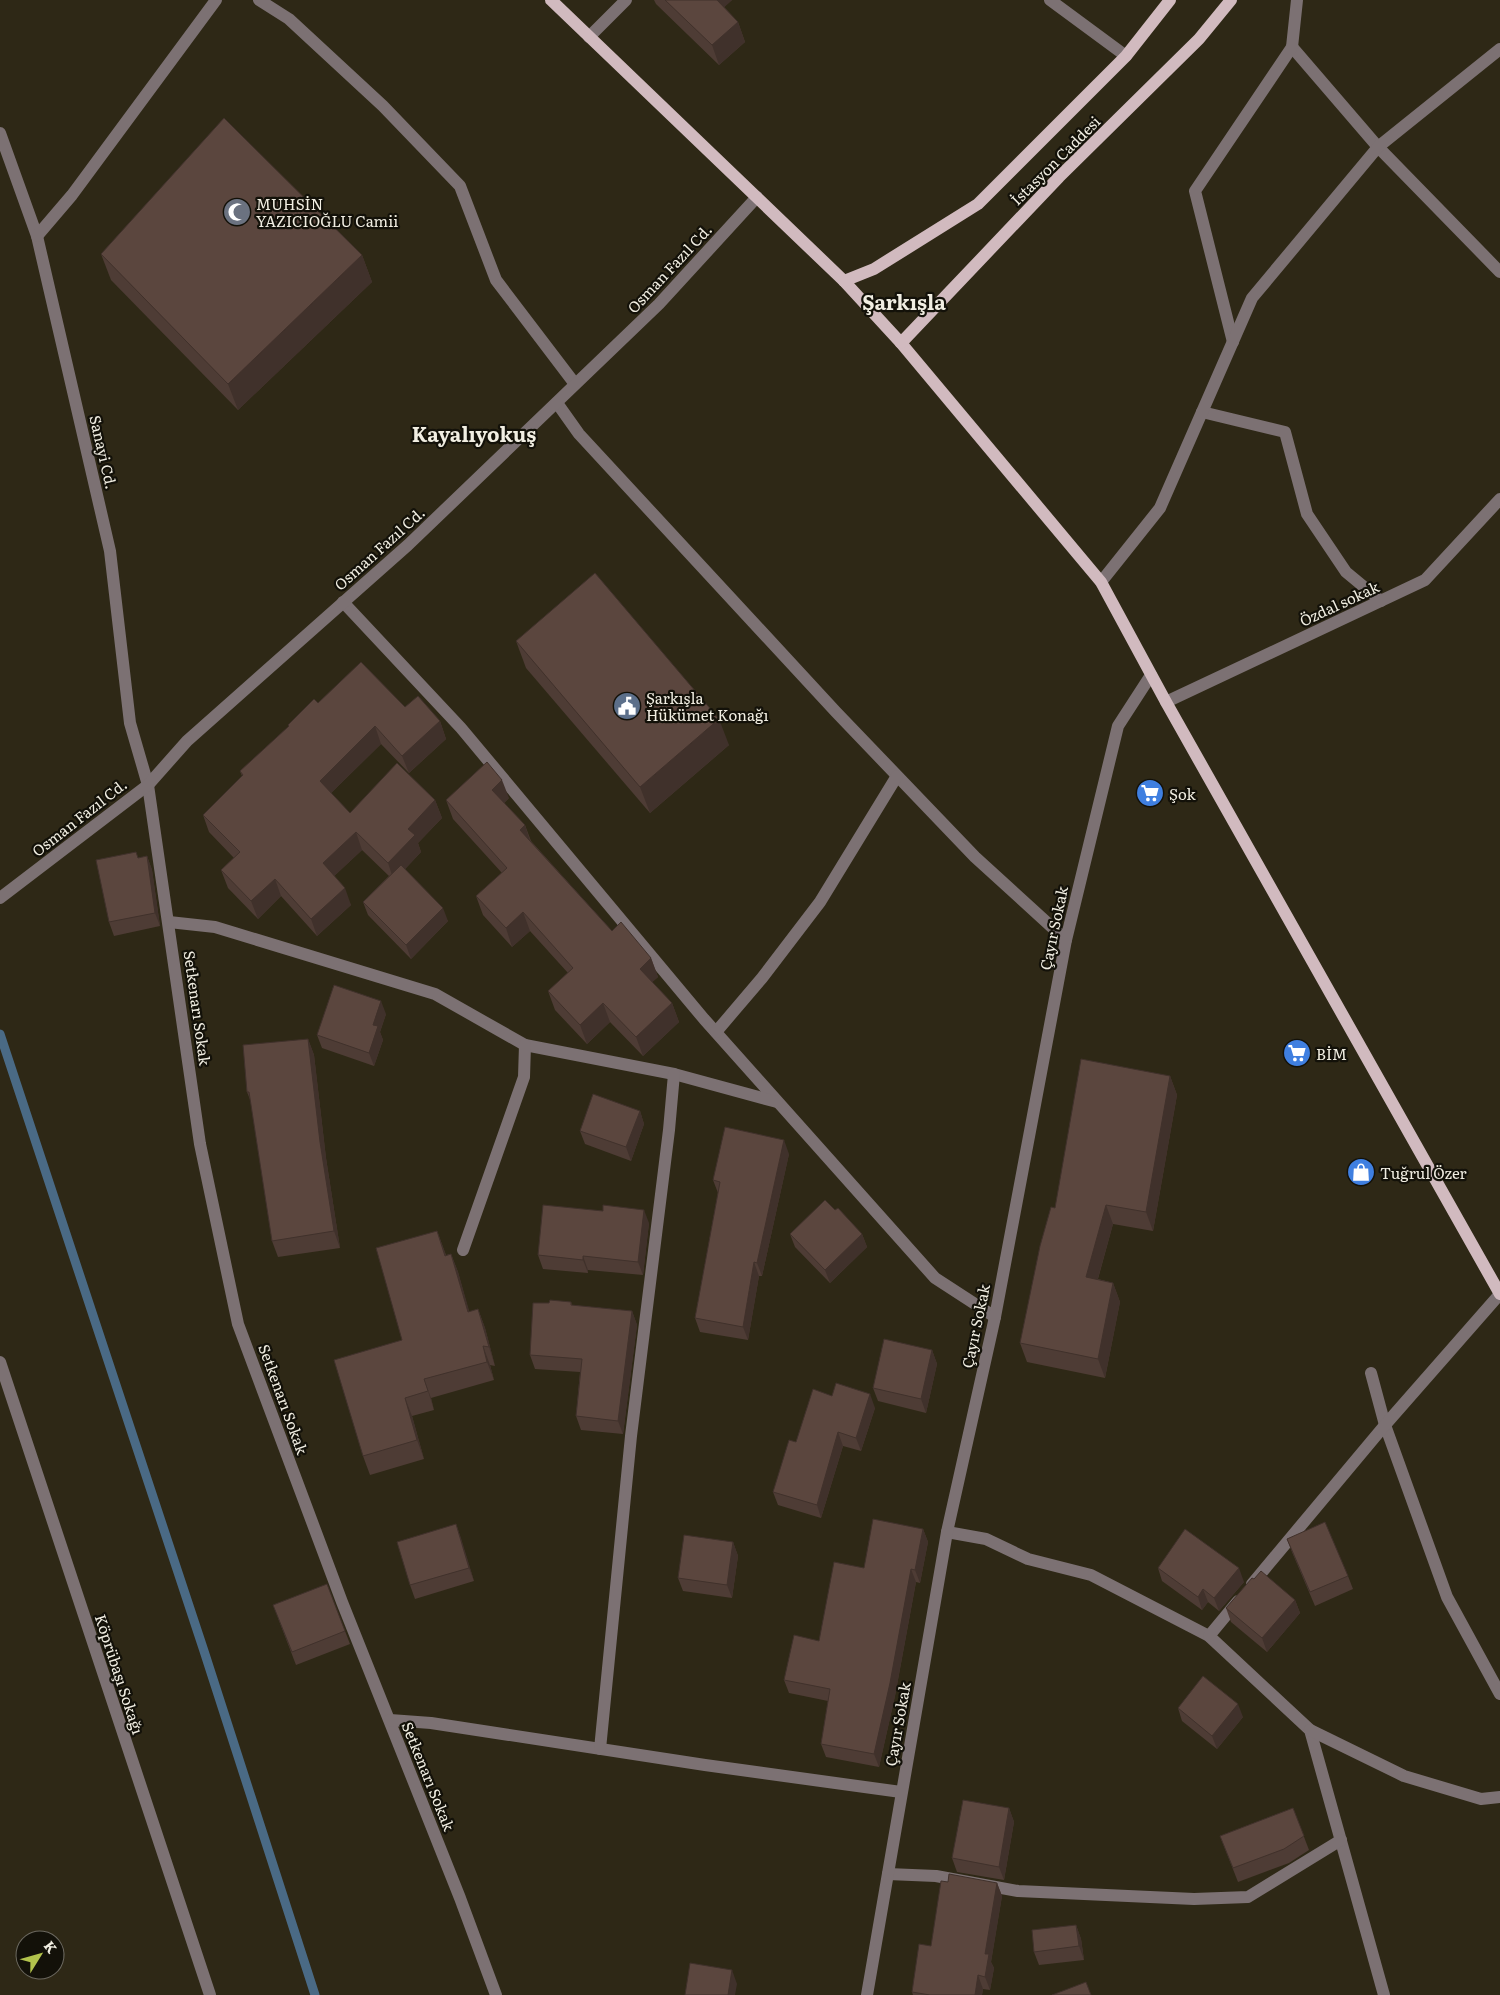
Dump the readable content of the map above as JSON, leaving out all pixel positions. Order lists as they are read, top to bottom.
{
  "streets": {
    "main road": ["İstasyon Caddesi"],
    "street": [
      "Osman Fazıl Cd.",
      "Sanayi Cd.",
      "Özdal sokak",
      "Çayır Sokak",
      "Setkenarı Sokak",
      "Köprübaşı Sokağı"
    ]
  },
  "crossings": [
    ["Osman Fazıl Cd.", "Sanayi Cd."],
    ["Osman Fazıl Cd.", "Setkenarı Sokak"],
    ["Sanayi Cd.", "Setkenarı Sokak"]
  ],
  "districts": ["Şarkışla", "Kayalıyokuş"],
  "places": {
    "mosque": ["MUHSİN YAZICIOĞLU Camii"],
    "public building": ["Şarkışla Hükümet Konağı"],
    "supermarket": ["Şok", "BİM"],
    "shop": ["Tuğrul Özer"]
  },
  "north": "top right"
}
